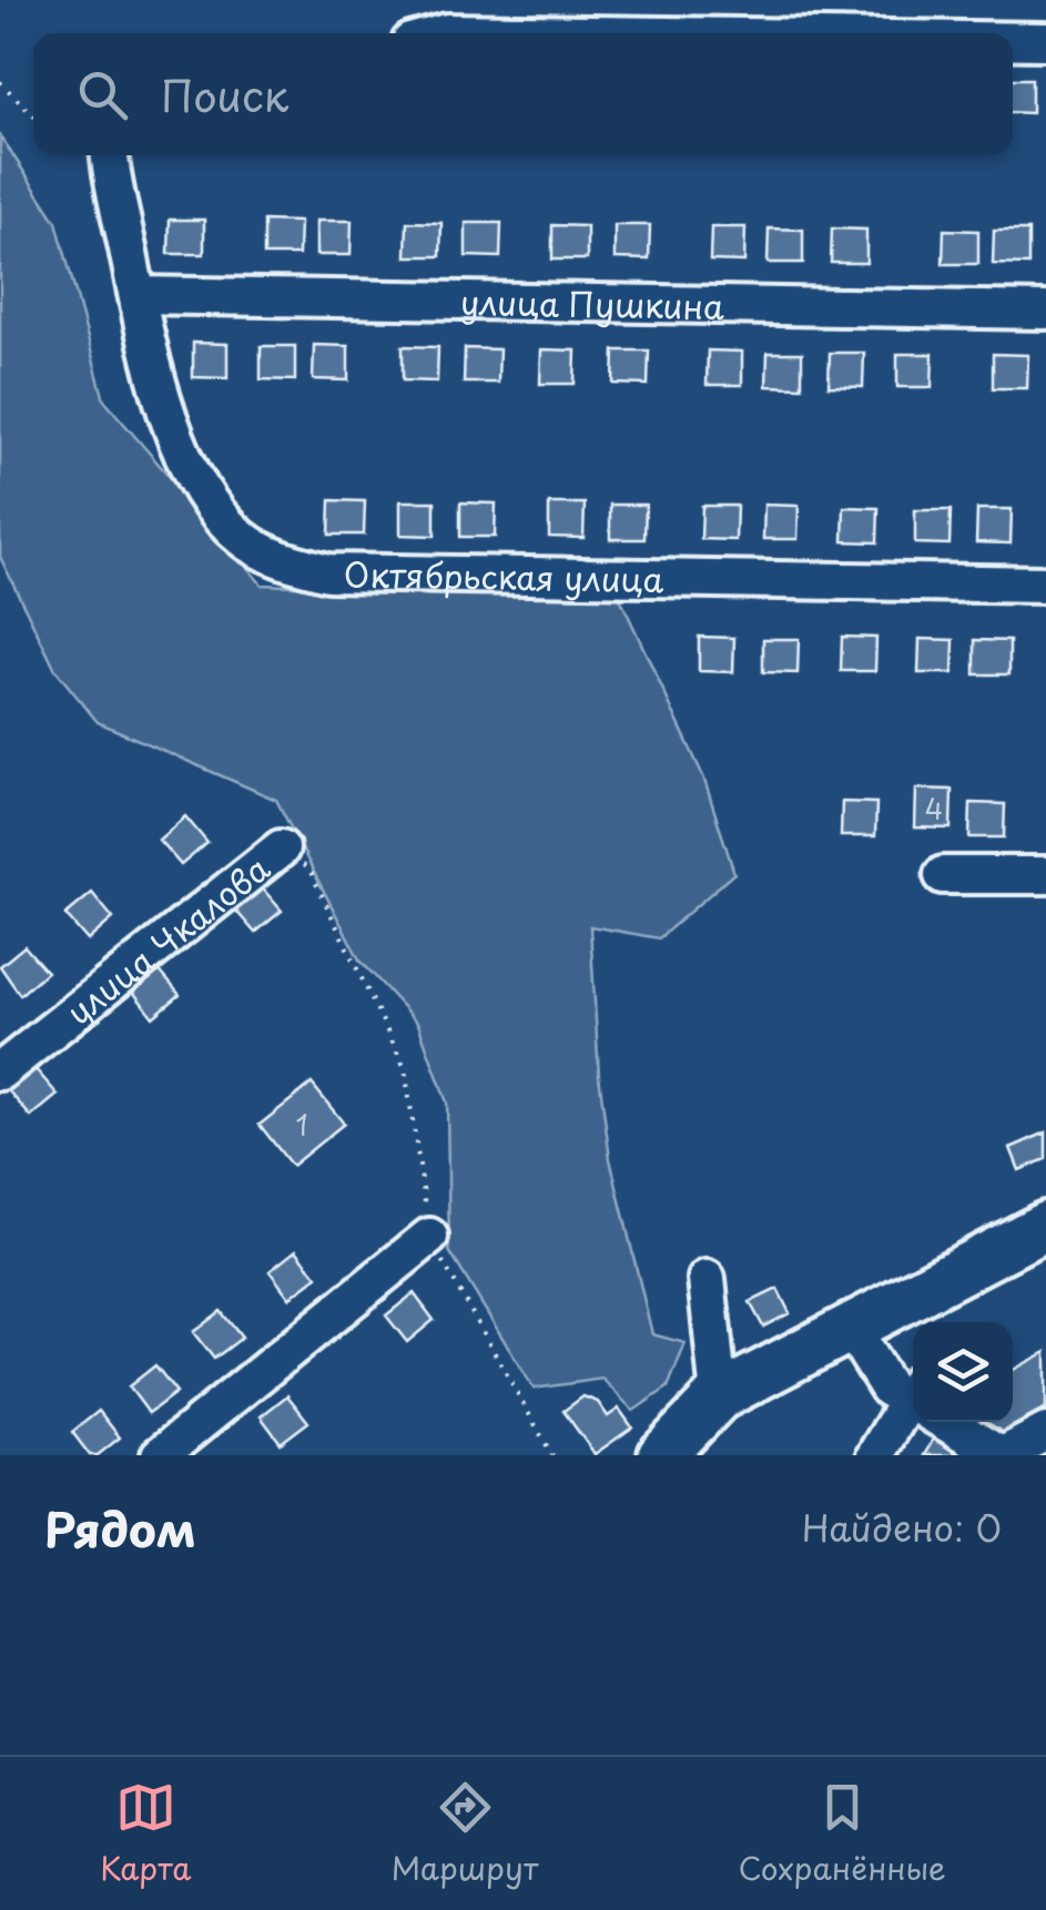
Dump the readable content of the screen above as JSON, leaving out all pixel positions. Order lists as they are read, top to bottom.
{
  "streets": {
    "street": ["улица Пушкина", "Октябрьская улица", "улица Чкалова"]
  },
  "crossings": [
    ["улица Пушкина", "Октябрьская улица"]
  ],
  "house_numbers": ["4", "1"],
  "page": {
    "search": "Поиск",
    "heading": ["Рядом", "Найдено: 0"],
    "nav": ["Карта", "Маршрут", "Сохранённые"]
  }
}
